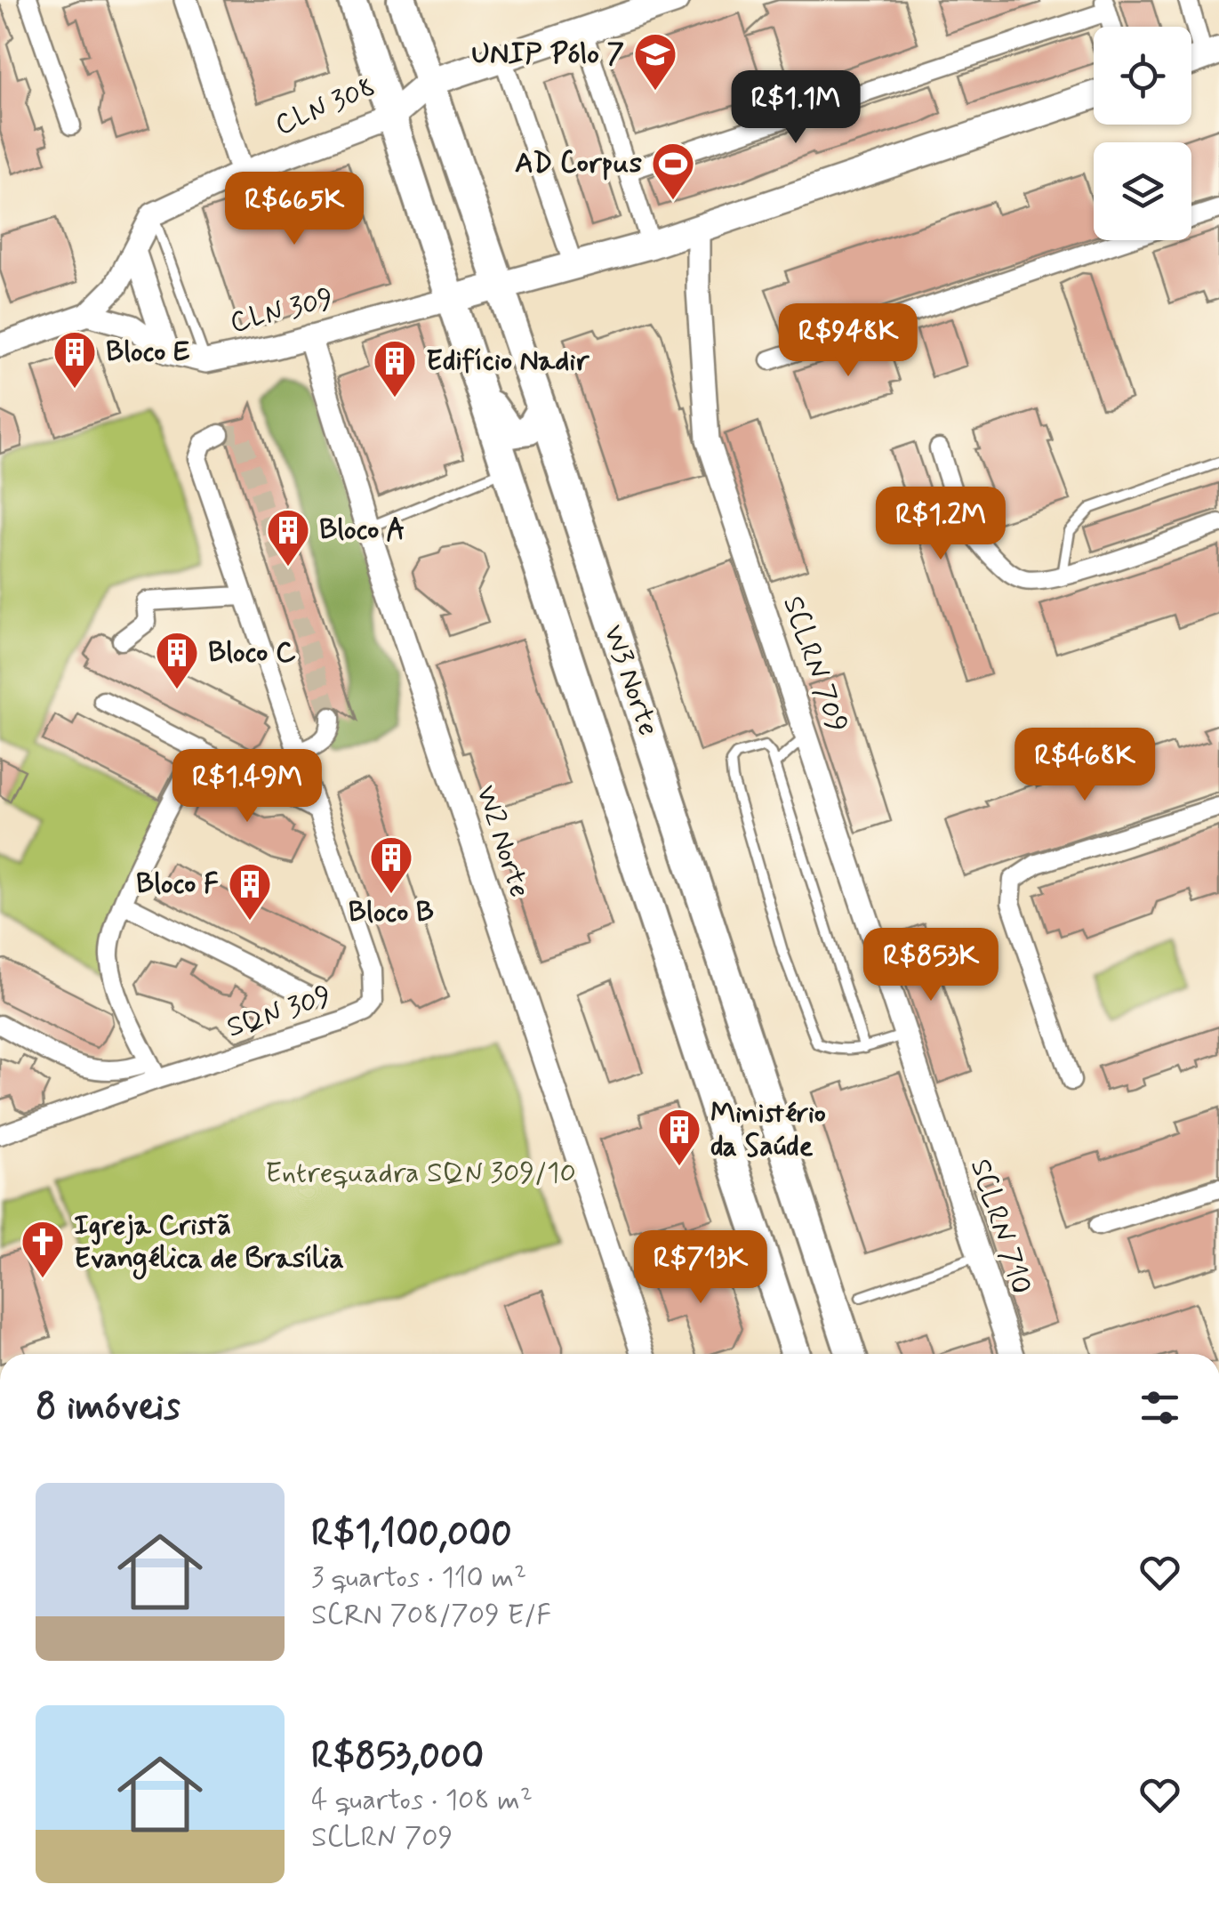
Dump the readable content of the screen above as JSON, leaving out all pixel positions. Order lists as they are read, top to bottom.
{
  "streets": {
    "main road": ["CLN 308", "CLN 309", "W3 Norte"],
    "street": [
      "SCLRN 709",
      "W2 Norte",
      "SQN 309",
      "SCLRN 710"
    ]
  },
  "crossings": [
    ["CLN 308", "W3 Norte"],
    ["CLN 309", "SCLRN 709"],
    ["CLN 309", "W3 Norte"],
    ["CLN 309", "W2 Norte"],
    ["SCLRN 709", "SCLRN 710"]
  ],
  "parks": ["Entrequadra SQN 309/10"],
  "places": {
    "school or university": ["UNIP Pólo 7"],
    "sports": ["AD Corpus"],
    "building": [
      "Bloco E",
      "Edifício Nadir",
      "Bloco A",
      "Bloco C",
      "Bloco B",
      "Bloco F",
      "Ministério da Saúde"
    ],
    "church": ["Igreja Cristã Evangélica de Brasília"]
  },
  "page": {
    "price": [
      "R$1.1M",
      "R$665K",
      "R$948K",
      "R$1.2M",
      "R$468K",
      "R$1.49M",
      "R$853K",
      "R$713K"
    ],
    "heading": "8 imóveis",
    "list": [
      {
        "name": "R$1,100,000",
        "note": "3 quartos · 110 m² · SCRN 708/709 E/F"
      },
      {
        "name": "R$853,000",
        "note": "4 quartos · 108 m² · SCLRN 709"
      }
    ]
  }
}
